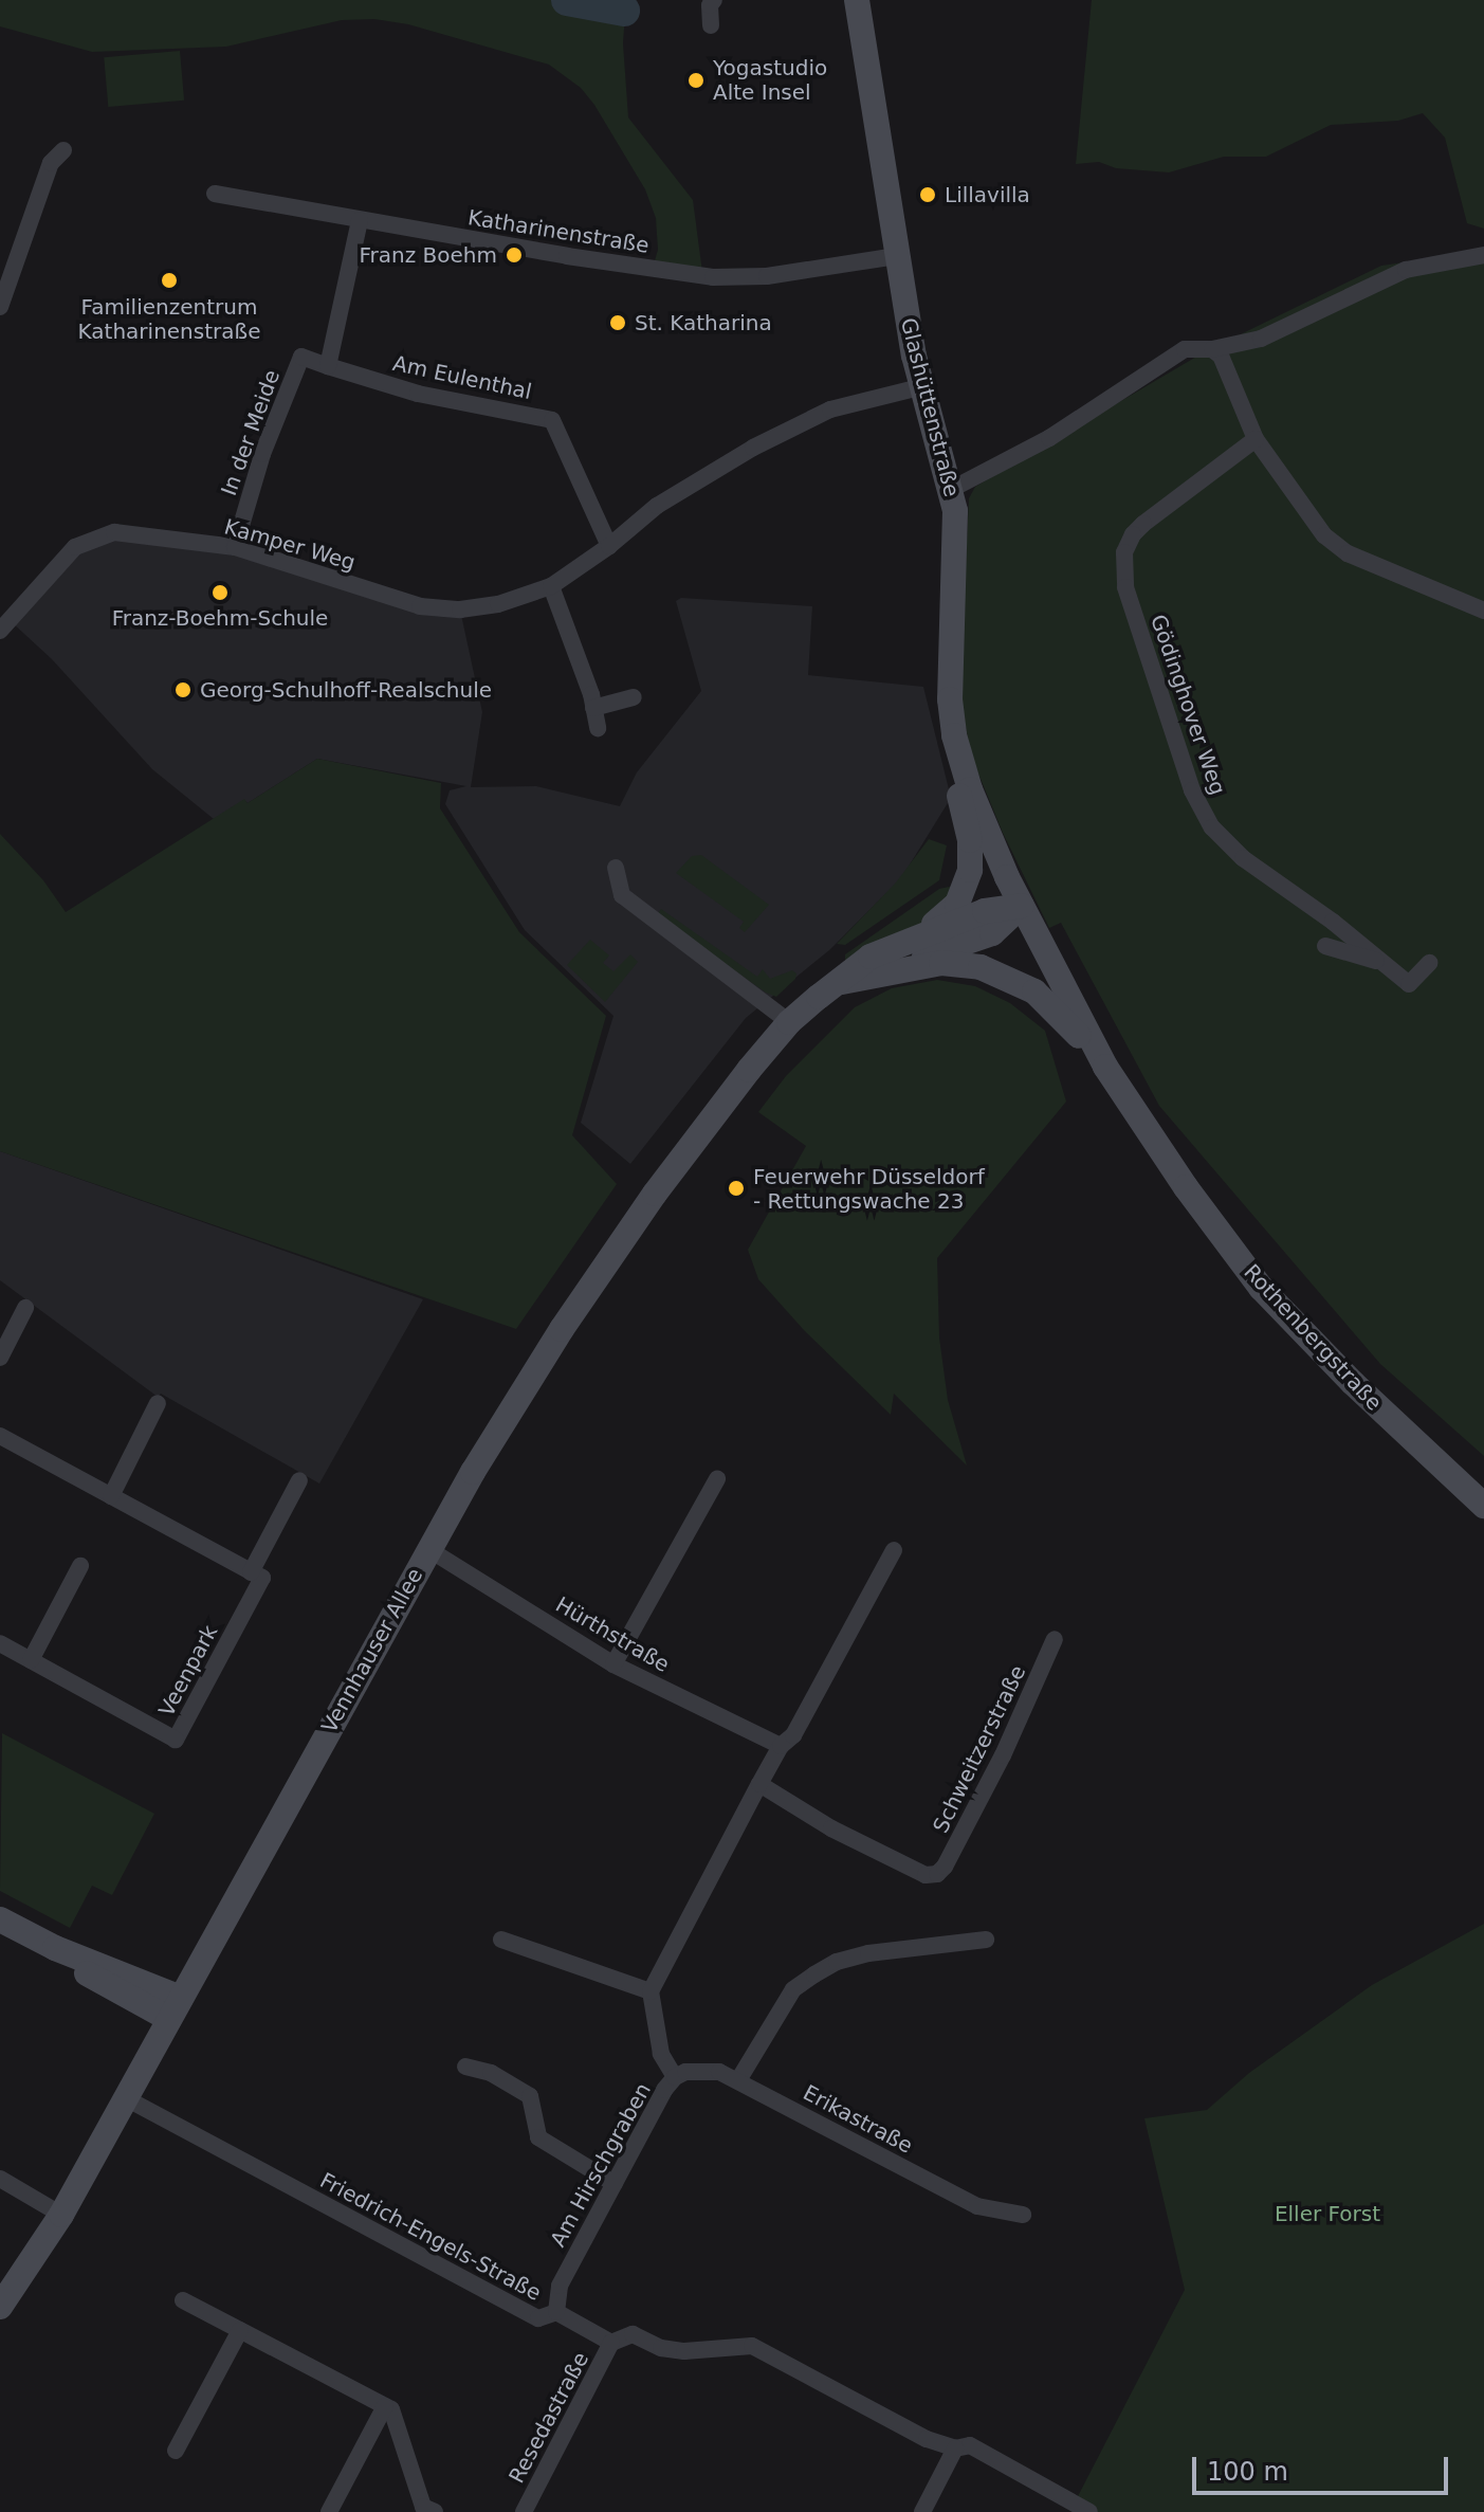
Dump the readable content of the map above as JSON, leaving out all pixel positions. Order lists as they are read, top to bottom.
{
  "streets": {
    "main road": ["Glashüttenstraße", "Rothenbergstraße", "Vennhauser Allee"],
    "street": [
      "Katharinenstraße",
      "Am Eulenthal",
      "In der Meide",
      "Kamper Weg",
      "Gödinghover Weg",
      "Hürthstraße",
      "Veenpark",
      "Schweitzerstraße",
      "Erikastraße",
      "Am Hirschgraben",
      "Friedrich-Engels-Straße",
      "Resedastraße"
    ]
  },
  "crossings": [
    ["Katharinenstraße", "Glashüttenstraße"],
    ["Am Eulenthal", "In der Meide"],
    ["Am Eulenthal", "Kamper Weg"],
    ["Glashüttenstraße", "Kamper Weg"],
    ["Glashüttenstraße", "Rothenbergstraße"],
    ["Glashüttenstraße", "Vennhauser Allee"],
    ["In der Meide", "Kamper Weg"],
    ["Rothenbergstraße", "Vennhauser Allee"],
    ["Hürthstraße", "Vennhauser Allee"],
    ["Vennhauser Allee", "Friedrich-Engels-Straße"],
    ["Erikastraße", "Am Hirschgraben"],
    ["Am Hirschgraben", "Friedrich-Engels-Straße"],
    ["Friedrich-Engels-Straße", "Resedastraße"]
  ],
  "parks": ["Eller Forst"],
  "places": [
    "Yogastudio Alte Insel",
    "Lillavilla",
    "Franz Boehm",
    "Familienzentrum Katharinenstraße",
    "St. Katharina",
    "Franz-Boehm-Schule",
    "Georg-Schulhoff-Realschule",
    "Feuerwehr Düsseldorf - Rettungswache 23"
  ],
  "scale_bar": "100 m"
}
